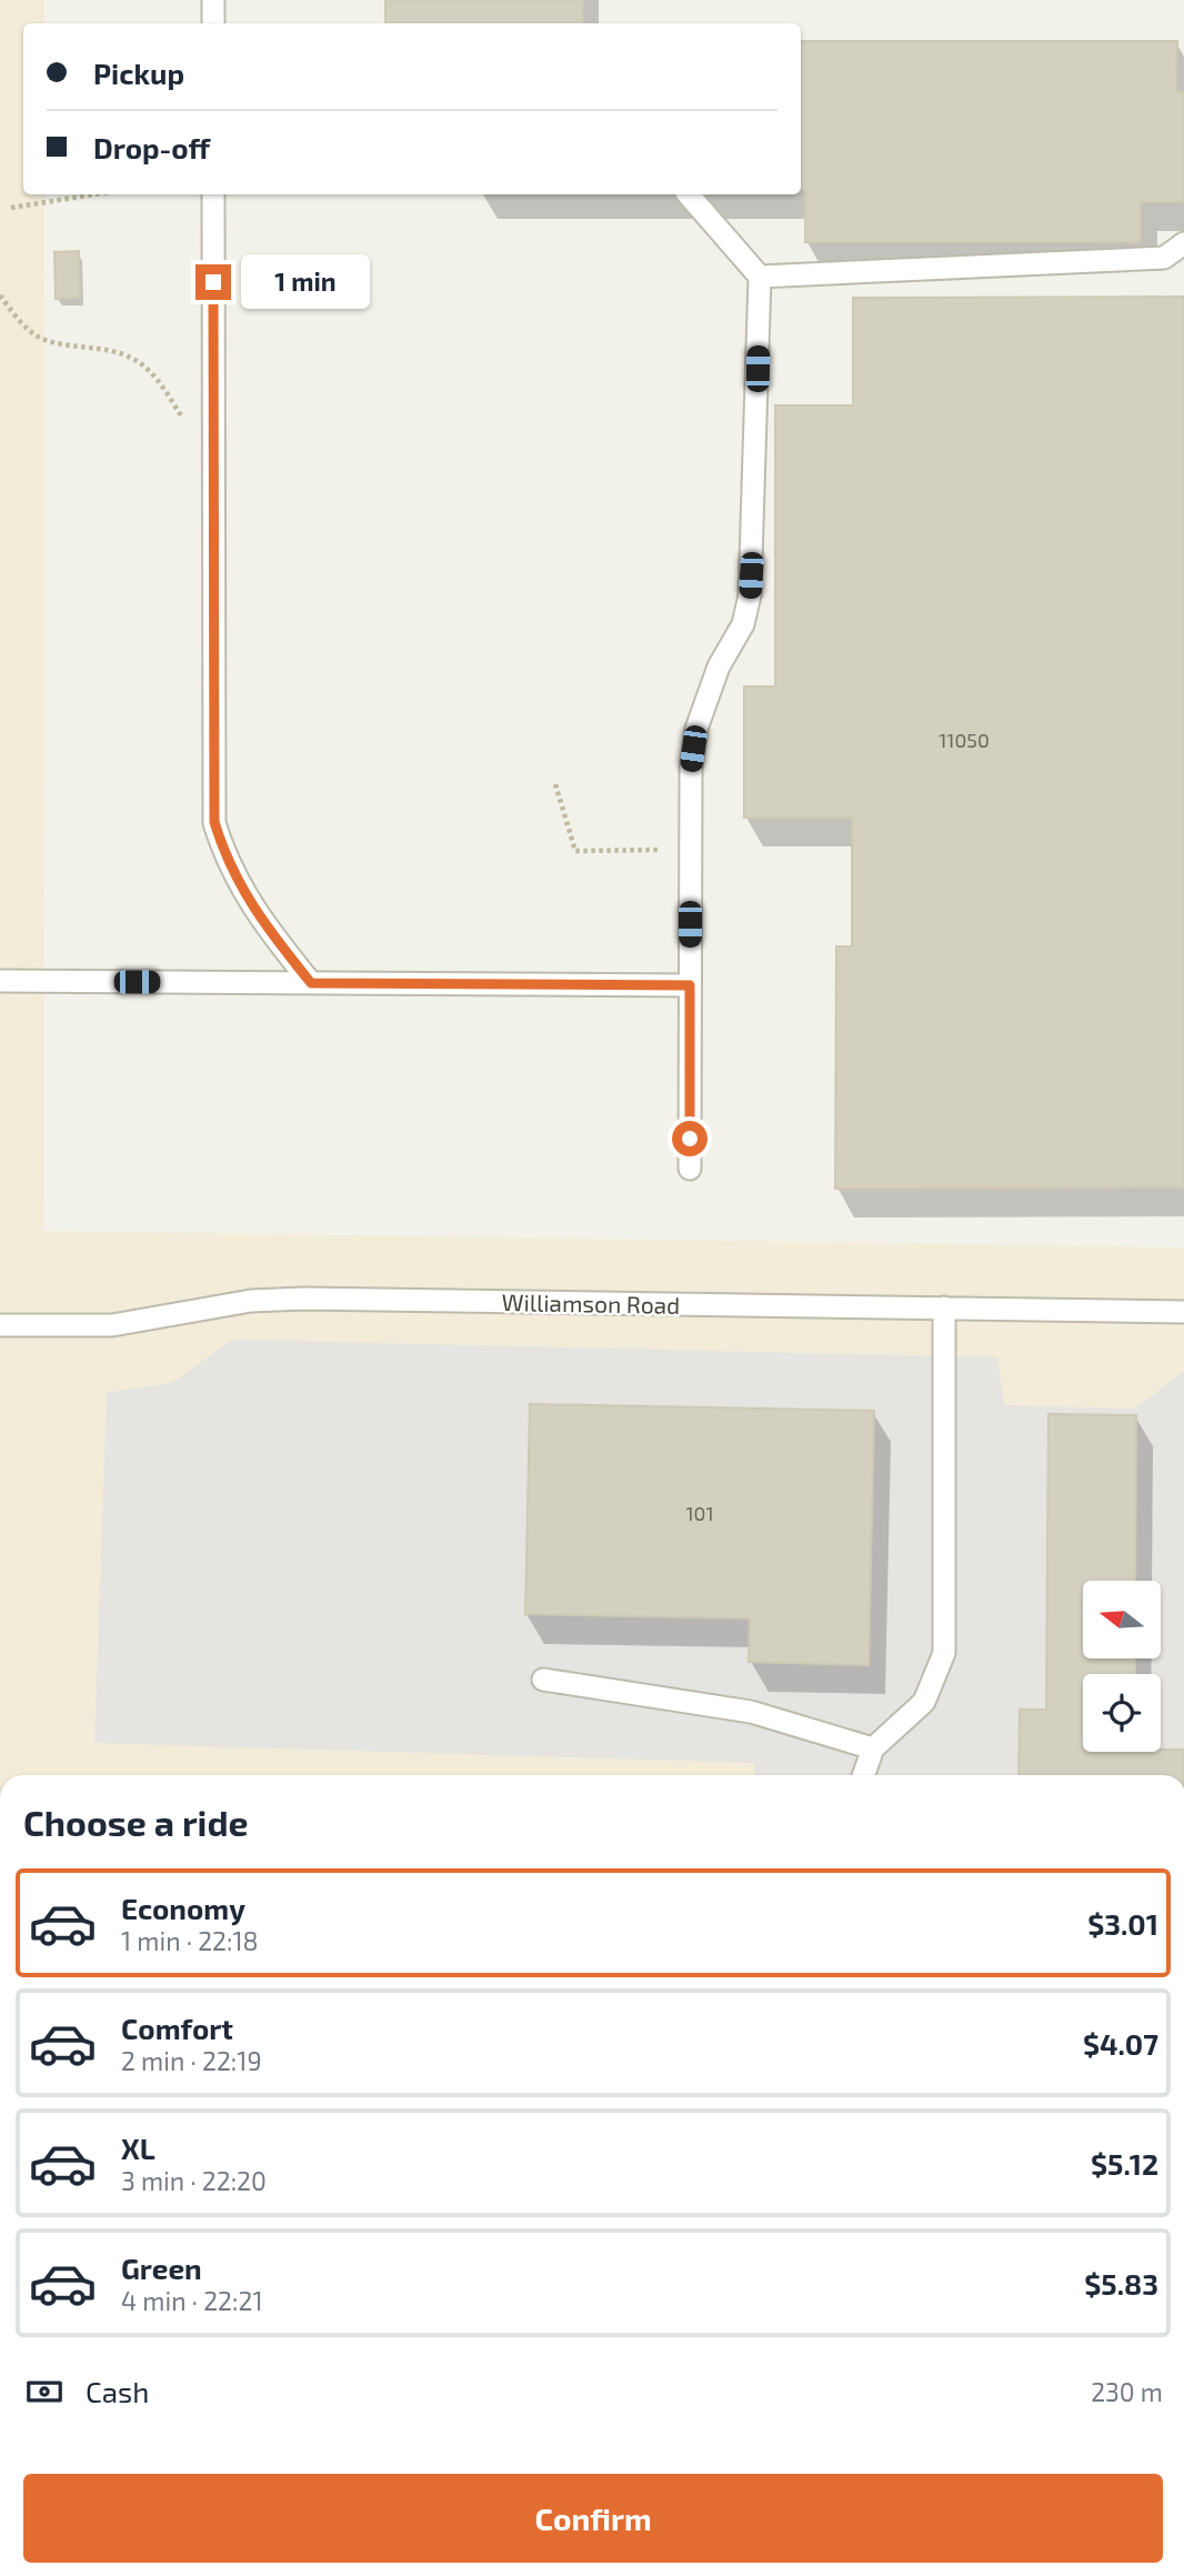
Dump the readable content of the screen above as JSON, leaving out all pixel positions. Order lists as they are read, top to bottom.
{
  "streets": {
    "lane": ["Williamson Road"]
  },
  "house_numbers": ["11050", "101"],
  "north": "left",
  "page": {
    "banner": ["Pickup", "Drop-off"],
    "bubble": "1 min",
    "heading": "Choose a ride",
    "list": [
      {
        "name": "Economy",
        "note": "1 min · 22:18",
        "value": "$3.01"
      },
      {
        "name": "Comfort",
        "note": "2 min · 22:19",
        "value": "$4.07"
      },
      {
        "name": "XL",
        "note": "3 min · 22:20",
        "value": "$5.12"
      },
      {
        "name": "Green",
        "note": "4 min · 22:21",
        "value": "$5.83"
      }
    ],
    "pay": ["Cash", "230 m"],
    "buttons": "Confirm"
  }
}
